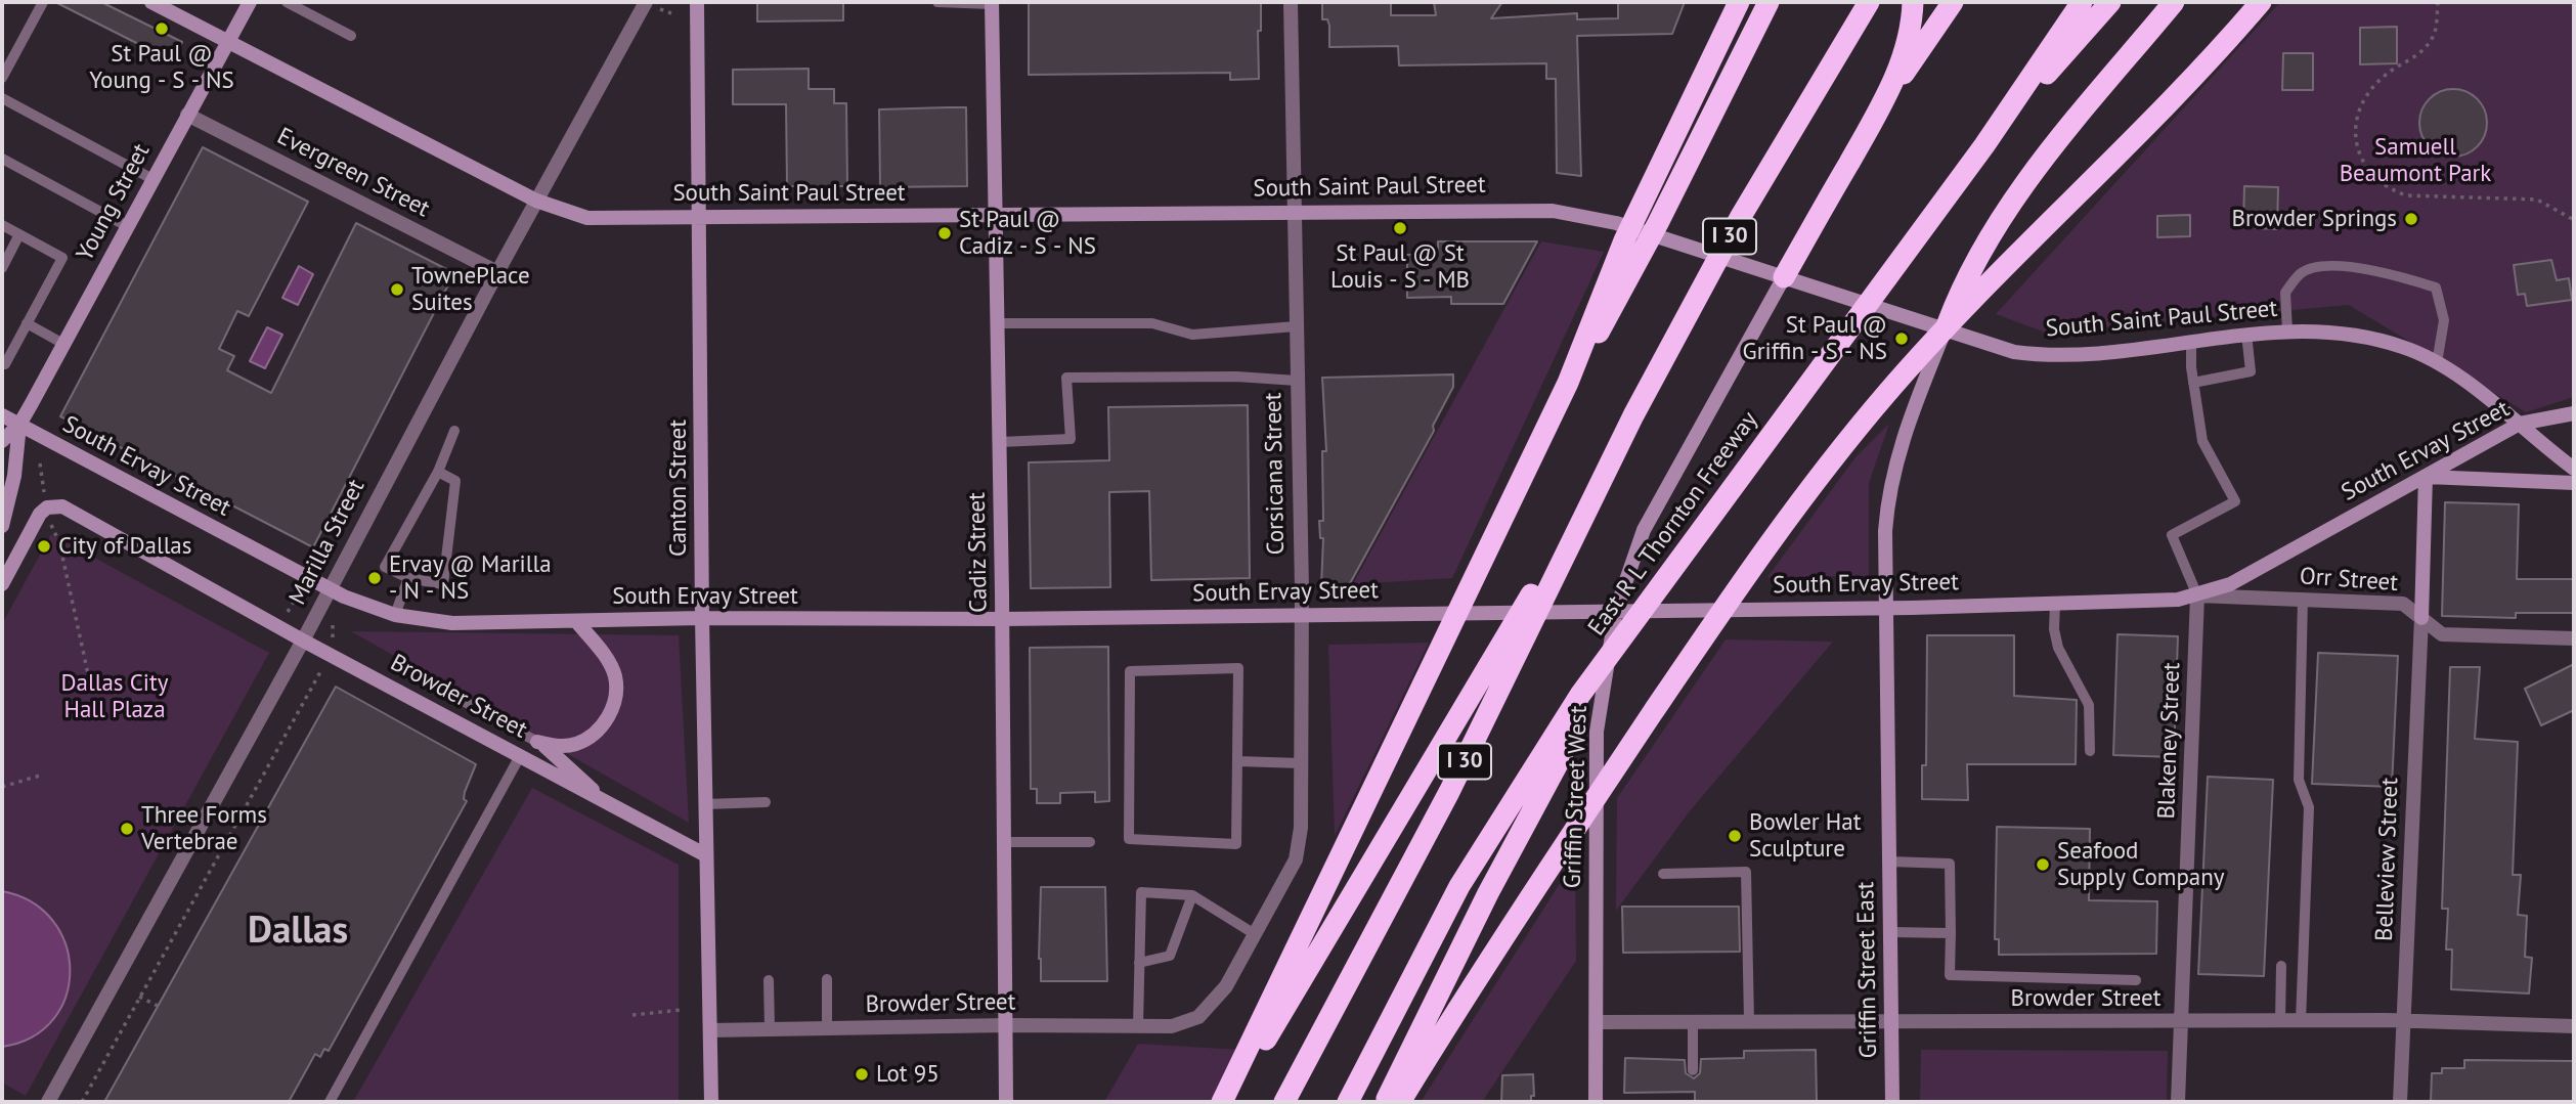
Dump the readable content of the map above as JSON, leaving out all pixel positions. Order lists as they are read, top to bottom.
{
  "streets": {
    "highway": ["I 30", "East R L Thornton Freeway"],
    "main road": [
      "South Saint Paul Street",
      "Young Street",
      "South Ervay Street",
      "Canton Street",
      "Cadiz Street",
      "Browder Street",
      "Griffin Street West",
      "Griffin Street East"
    ],
    "street": [
      "Evergreen Street",
      "Corsicana Street",
      "Marilla Street",
      "Orr Street",
      "Blakeney Street",
      "Belleview Street"
    ]
  },
  "crossings": [
    ["Evergreen Street", "Young Street"],
    ["Evergreen Street", "Marilla Street"],
    ["South Saint Paul Street", "Young Street"],
    ["South Saint Paul Street", "South Ervay Street"],
    ["South Saint Paul Street", "Corsicana Street"],
    ["South Saint Paul Street", "Canton Street"],
    ["South Saint Paul Street", "Marilla Street"],
    ["South Saint Paul Street", "Cadiz Street"],
    ["South Saint Paul Street", "Griffin Street West"],
    ["South Saint Paul Street", "Griffin Street East"],
    ["Young Street", "South Ervay Street"],
    ["South Ervay Street", "Corsicana Street"],
    ["South Ervay Street", "Canton Street"],
    ["South Ervay Street", "Marilla Street"],
    ["South Ervay Street", "Cadiz Street"],
    ["South Ervay Street", "Orr Street"],
    ["South Ervay Street", "Blakeney Street"],
    ["South Ervay Street", "Griffin Street West"],
    ["South Ervay Street", "Griffin Street East"],
    ["Corsicana Street", "Browder Street"],
    ["Canton Street", "Browder Street"],
    ["Marilla Street", "Browder Street"],
    ["Cadiz Street", "Browder Street"],
    ["Orr Street", "Blakeney Street"],
    ["Orr Street", "Belleview Street"],
    ["Browder Street", "Blakeney Street"],
    ["Browder Street", "Griffin Street West"],
    ["Browder Street", "Belleview Street"],
    ["Browder Street", "Griffin Street East"]
  ],
  "districts": ["Dallas"],
  "parks": ["Samuell Beaumont Park", "Dallas City Hall Plaza"],
  "places": [
    "St Paul @ Young - S - NS",
    "Browder Springs",
    "St Paul @ St Louis - S - MB",
    "St Paul @ Cadiz - S - NS",
    "TownePlace Suites",
    "St Paul @ Griffin - S - NS",
    "City of Dallas",
    "Ervay @ Marilla - N - NS",
    "Three Forms Vertebrae",
    "Bowler Hat Sculpture",
    "Seafood Supply Company",
    "Lot 95"
  ]
}
